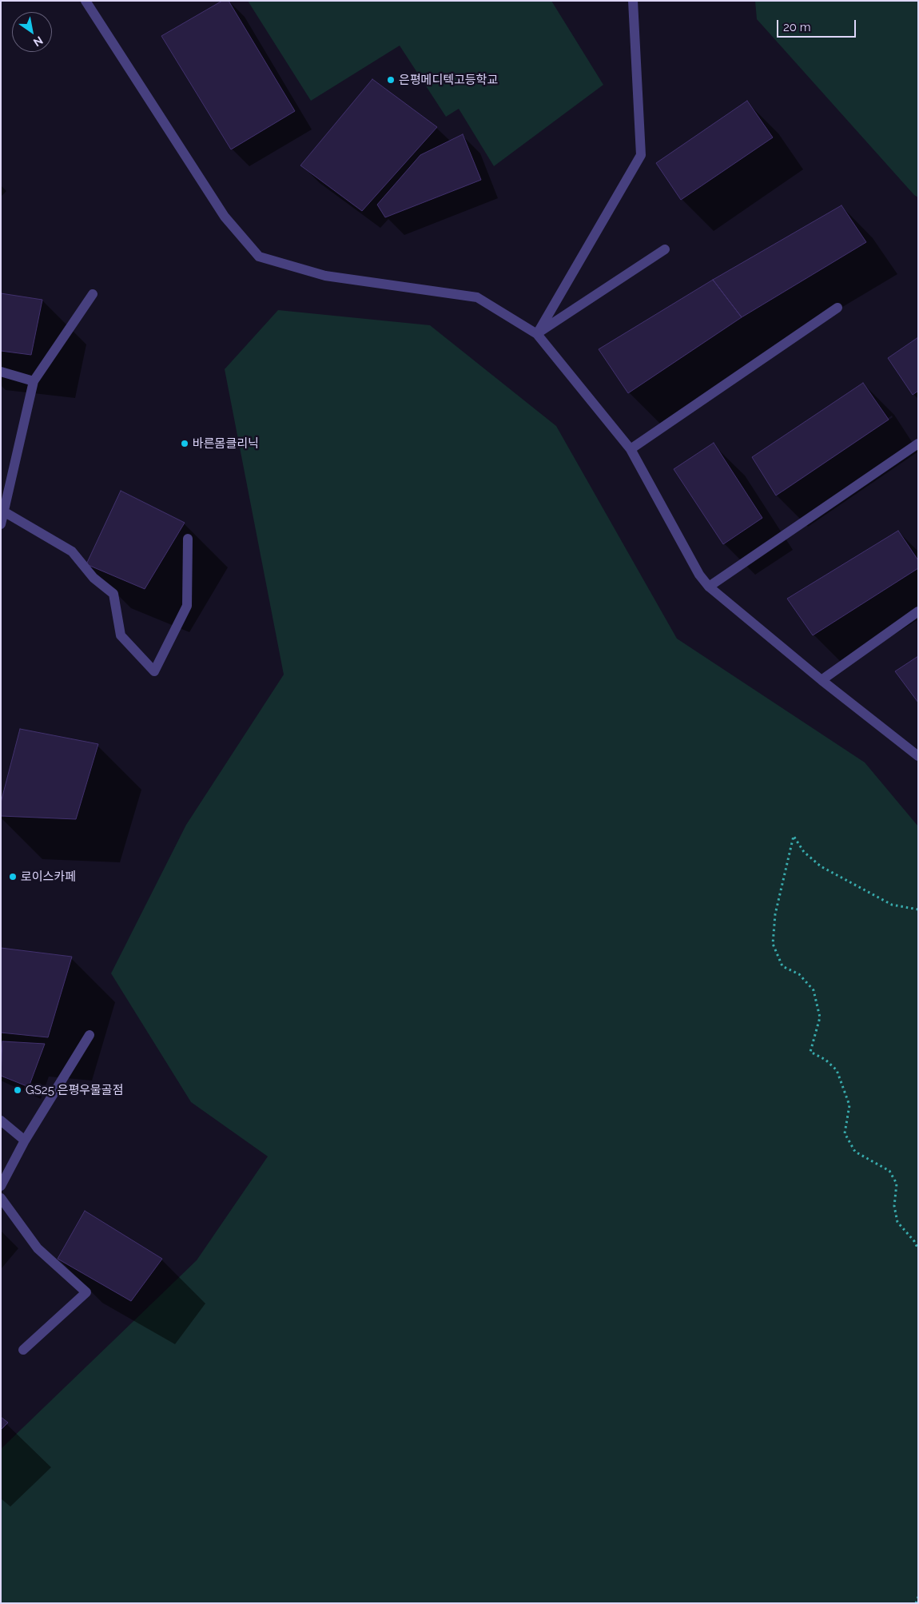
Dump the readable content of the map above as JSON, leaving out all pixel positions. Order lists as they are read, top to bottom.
{
  "places": [
    "은평메디텍고등학교",
    "바른몸클리닉",
    "로이스카페",
    "GS25 은평우물골점"
  ],
  "scale_bar": "20 m",
  "north": "bottom right"
}
